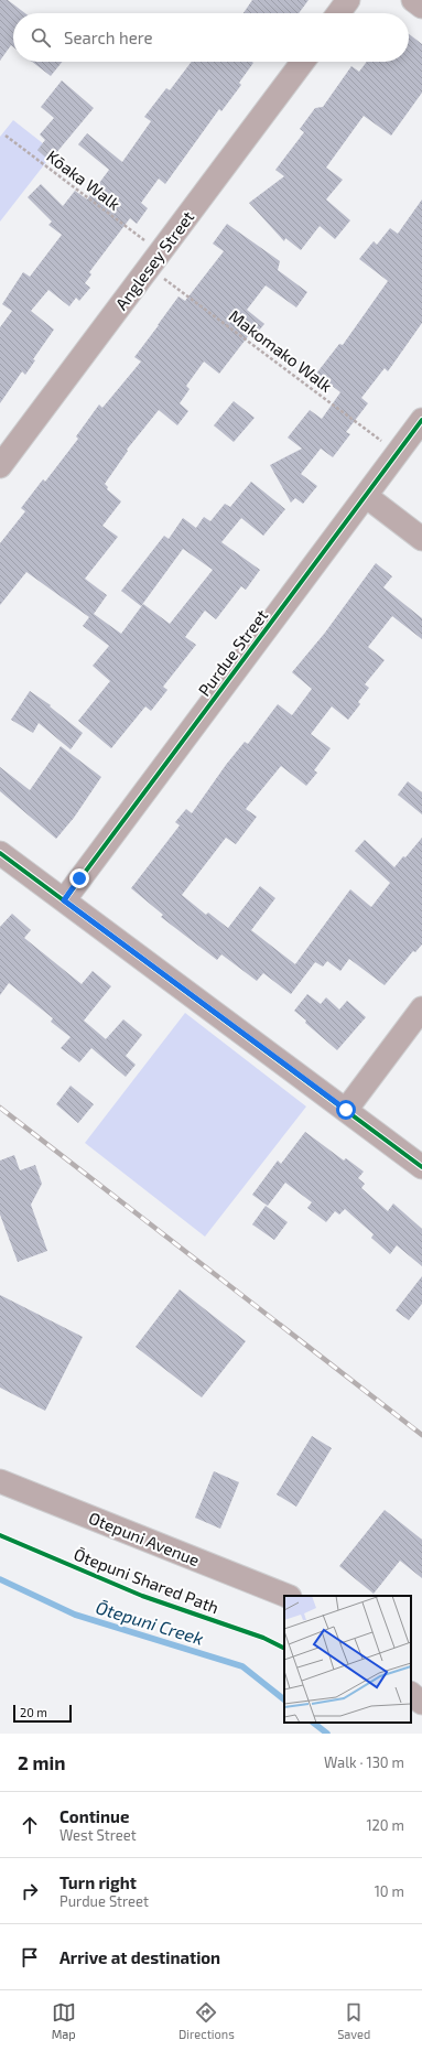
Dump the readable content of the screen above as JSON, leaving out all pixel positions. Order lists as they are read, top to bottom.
{
  "streets": {
    "street": ["Anglesey Street", "Purdue Street", "Otepuni Avenue"],
    "path": ["Kōaka Walk", "Makomako Walk"],
    "cycle path": ["Ōtepuni Shared Path"]
  },
  "water": ["Ōtepuni Creek"],
  "scale_bar": "20 m",
  "page": {
    "search": "Search here",
    "scale": "20 m",
    "heading": ["2 min", "Walk · 130 m"],
    "list": [
      ["Continue", "West Street", "120 m"],
      ["Turn right", "Purdue Street", "10 m"],
      "Arrive at destination"
    ],
    "nav": ["Map", "Directions", "Saved"]
  }
}
